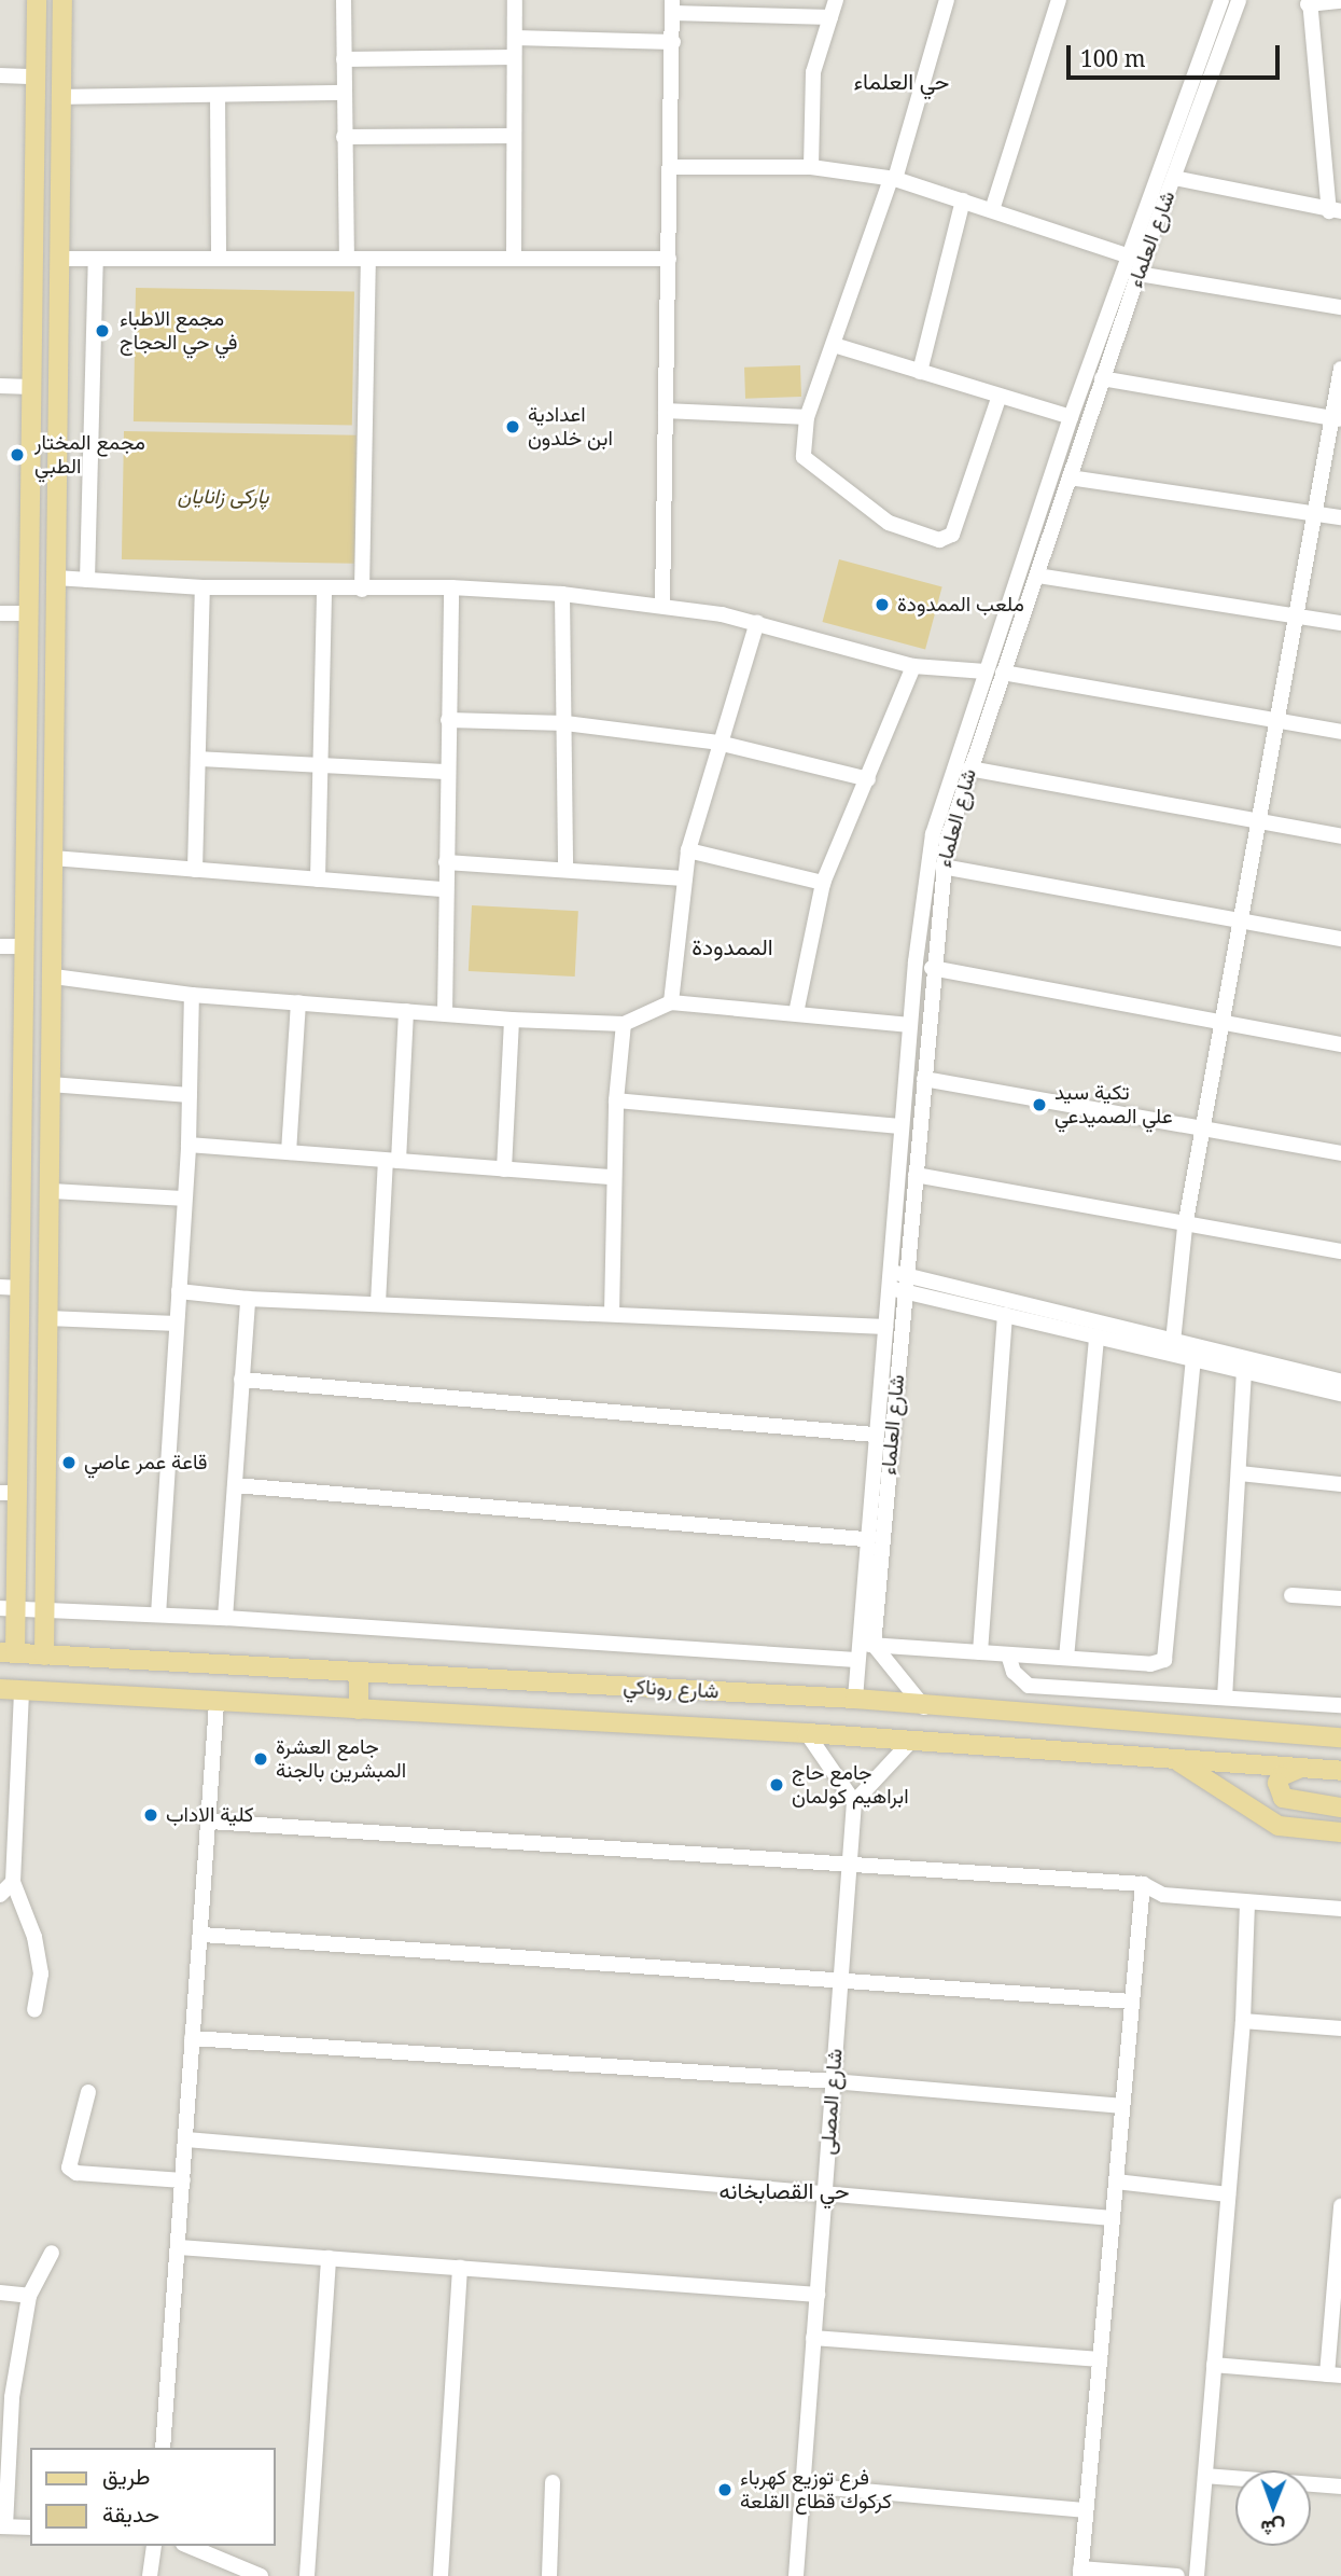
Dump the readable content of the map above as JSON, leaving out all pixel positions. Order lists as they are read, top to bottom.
{
  "streets": {
    "main road": ["شارع روناكي"],
    "street": ["شارع العلماء", "شارع المصلى"]
  },
  "crossings": [
    ["شارع العلماء", "شارع روناكي"]
  ],
  "districts": ["حي العلماء", "الممدودة", "حي القصابخانه"],
  "parks": ["پارکی زانایان"],
  "places": [
    "مجمع الاطباء في حي الحجاج",
    "اعدادية ابن خلدون",
    "مجمع المختار الطبي",
    "ملعب الممدودة",
    "تكية سيد علي الصميدعي",
    "قاعة عمر عاصي",
    "جامع العشرة المبشرين بالجنة",
    "جامع حاج ابراهيم كولمان",
    "كلية الاداب",
    "فرع توزيع كهرباء كركوك قطاع القلعة"
  ],
  "legend": ["طريق", "حديقة"],
  "scale_bar": "100 m",
  "north": "bottom"
}
